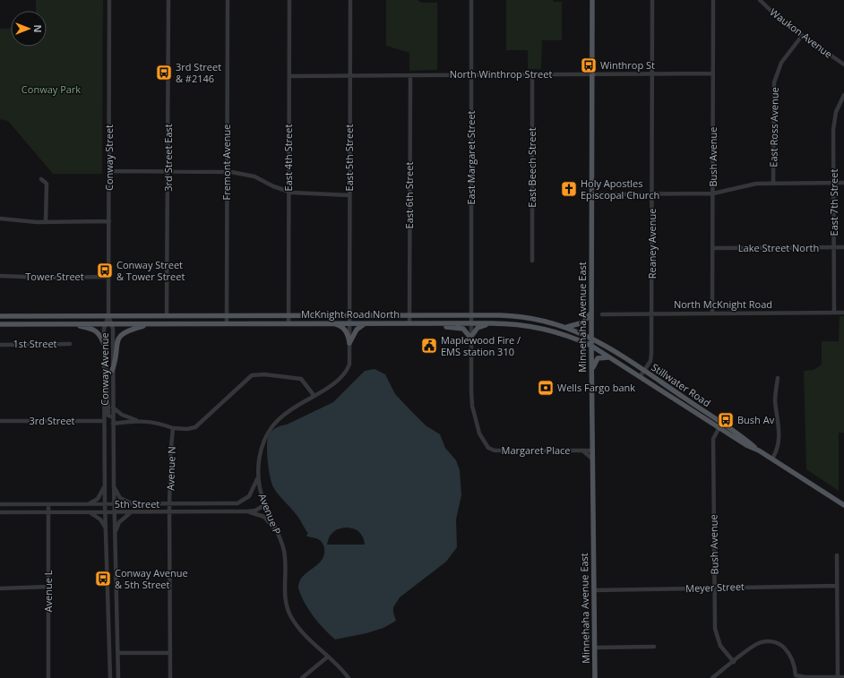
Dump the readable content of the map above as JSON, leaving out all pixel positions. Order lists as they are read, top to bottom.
{
  "streets": {
    "main road": ["McKnight Road North", "Minnehaha Avenue East", "Stillwater Road"],
    "street": [
      "Waukon Avenue",
      "North Winthrop Street",
      "East Ross Avenue",
      "Bush Avenue",
      "Conway Street",
      "3rd Street East",
      "East 4th Street",
      "East 5th Street",
      "East Margaret Street",
      "Fremont Avenue",
      "East Beech Street",
      "East 6th Street",
      "East 7th Street",
      "Reaney Avenue",
      "Lake Street North",
      "Tower Street",
      "North McKnight Road",
      "1st Street",
      "Conway Avenue",
      "3rd Street",
      "Margaret Place",
      "Avenue N",
      "5th Street",
      "Avenue P",
      "Meyer Street",
      "Avenue L"
    ]
  },
  "crossings": [
    ["Waukon Avenue", "East Ross Avenue"],
    ["North Winthrop Street", "Bush Avenue"],
    ["North Winthrop Street", "East 4th Street"],
    ["North Winthrop Street", "East 5th Street"],
    ["North Winthrop Street", "East Margaret Street"],
    ["North Winthrop Street", "East Beech Street"],
    ["North Winthrop Street", "East 6th Street"],
    ["North Winthrop Street", "Reaney Avenue"],
    ["North Winthrop Street", "Minnehaha Avenue East"],
    ["Bush Avenue", "Lake Street North"],
    ["Bush Avenue", "North McKnight Road"],
    ["Bush Avenue", "Stillwater Road"],
    ["Bush Avenue", "Meyer Street"],
    ["Conway Street", "Tower Street"],
    ["Conway Street", "McKnight Road North"],
    ["Conway Street", "Conway Avenue"],
    ["3rd Street East", "McKnight Road North"],
    ["East 4th Street", "McKnight Road North"],
    ["East 5th Street", "McKnight Road North"],
    ["East 5th Street", "Avenue P"],
    ["East Margaret Street", "McKnight Road North"],
    ["East Margaret Street", "Margaret Place"],
    ["Fremont Avenue", "McKnight Road North"],
    ["East 6th Street", "McKnight Road North"],
    ["East 7th Street", "Lake Street North"],
    ["East 7th Street", "North McKnight Road"],
    ["Reaney Avenue", "North McKnight Road"],
    ["Reaney Avenue", "Stillwater Road"],
    ["McKnight Road North", "Minnehaha Avenue East"],
    ["McKnight Road North", "Conway Avenue"],
    ["McKnight Road North", "Stillwater Road"],
    ["McKnight Road North", "Margaret Place"],
    ["McKnight Road North", "Avenue P"],
    ["Minnehaha Avenue East", "Stillwater Road"],
    ["Minnehaha Avenue East", "Margaret Place"],
    ["Minnehaha Avenue East", "Meyer Street"],
    ["Conway Avenue", "3rd Street"],
    ["Conway Avenue", "5th Street"],
    ["Avenue N", "5th Street"],
    ["5th Street", "Avenue P"],
    ["5th Street", "Avenue L"]
  ],
  "parks": ["Conway Park"],
  "places": {
    "bus stop": [
      "Winthrop St",
      "3rd Street & #2146",
      "Conway Street & Tower Street",
      "Bush Av",
      "Conway Avenue & 5th Street"
    ],
    "church": ["Holy Apostles Episcopal Church"],
    "public building": ["Maplewood Fire / EMS station 310"],
    "bank": ["Wells Fargo bank"]
  },
  "north": "right"
}
